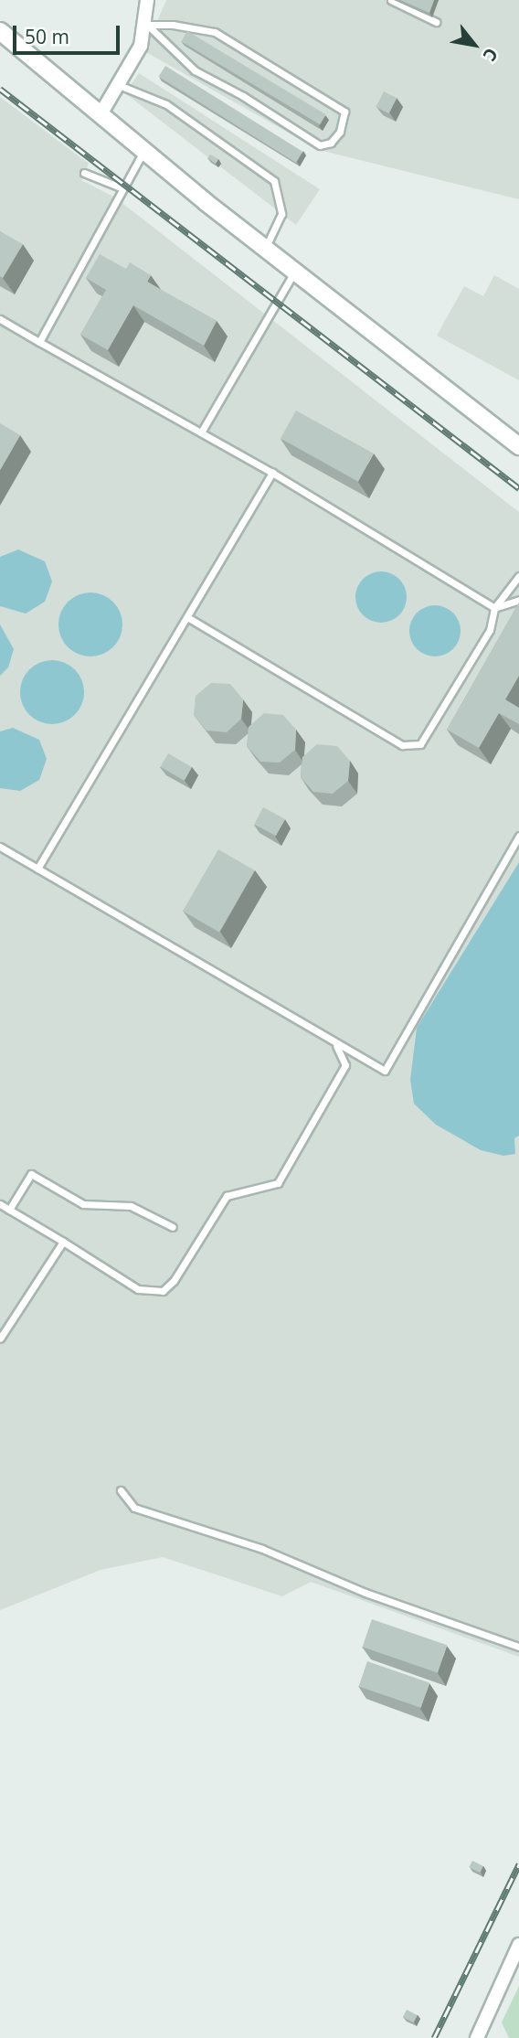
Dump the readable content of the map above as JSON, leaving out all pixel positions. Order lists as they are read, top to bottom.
{
  "scale_bar": "50 m",
  "north": "bottom right"
}
